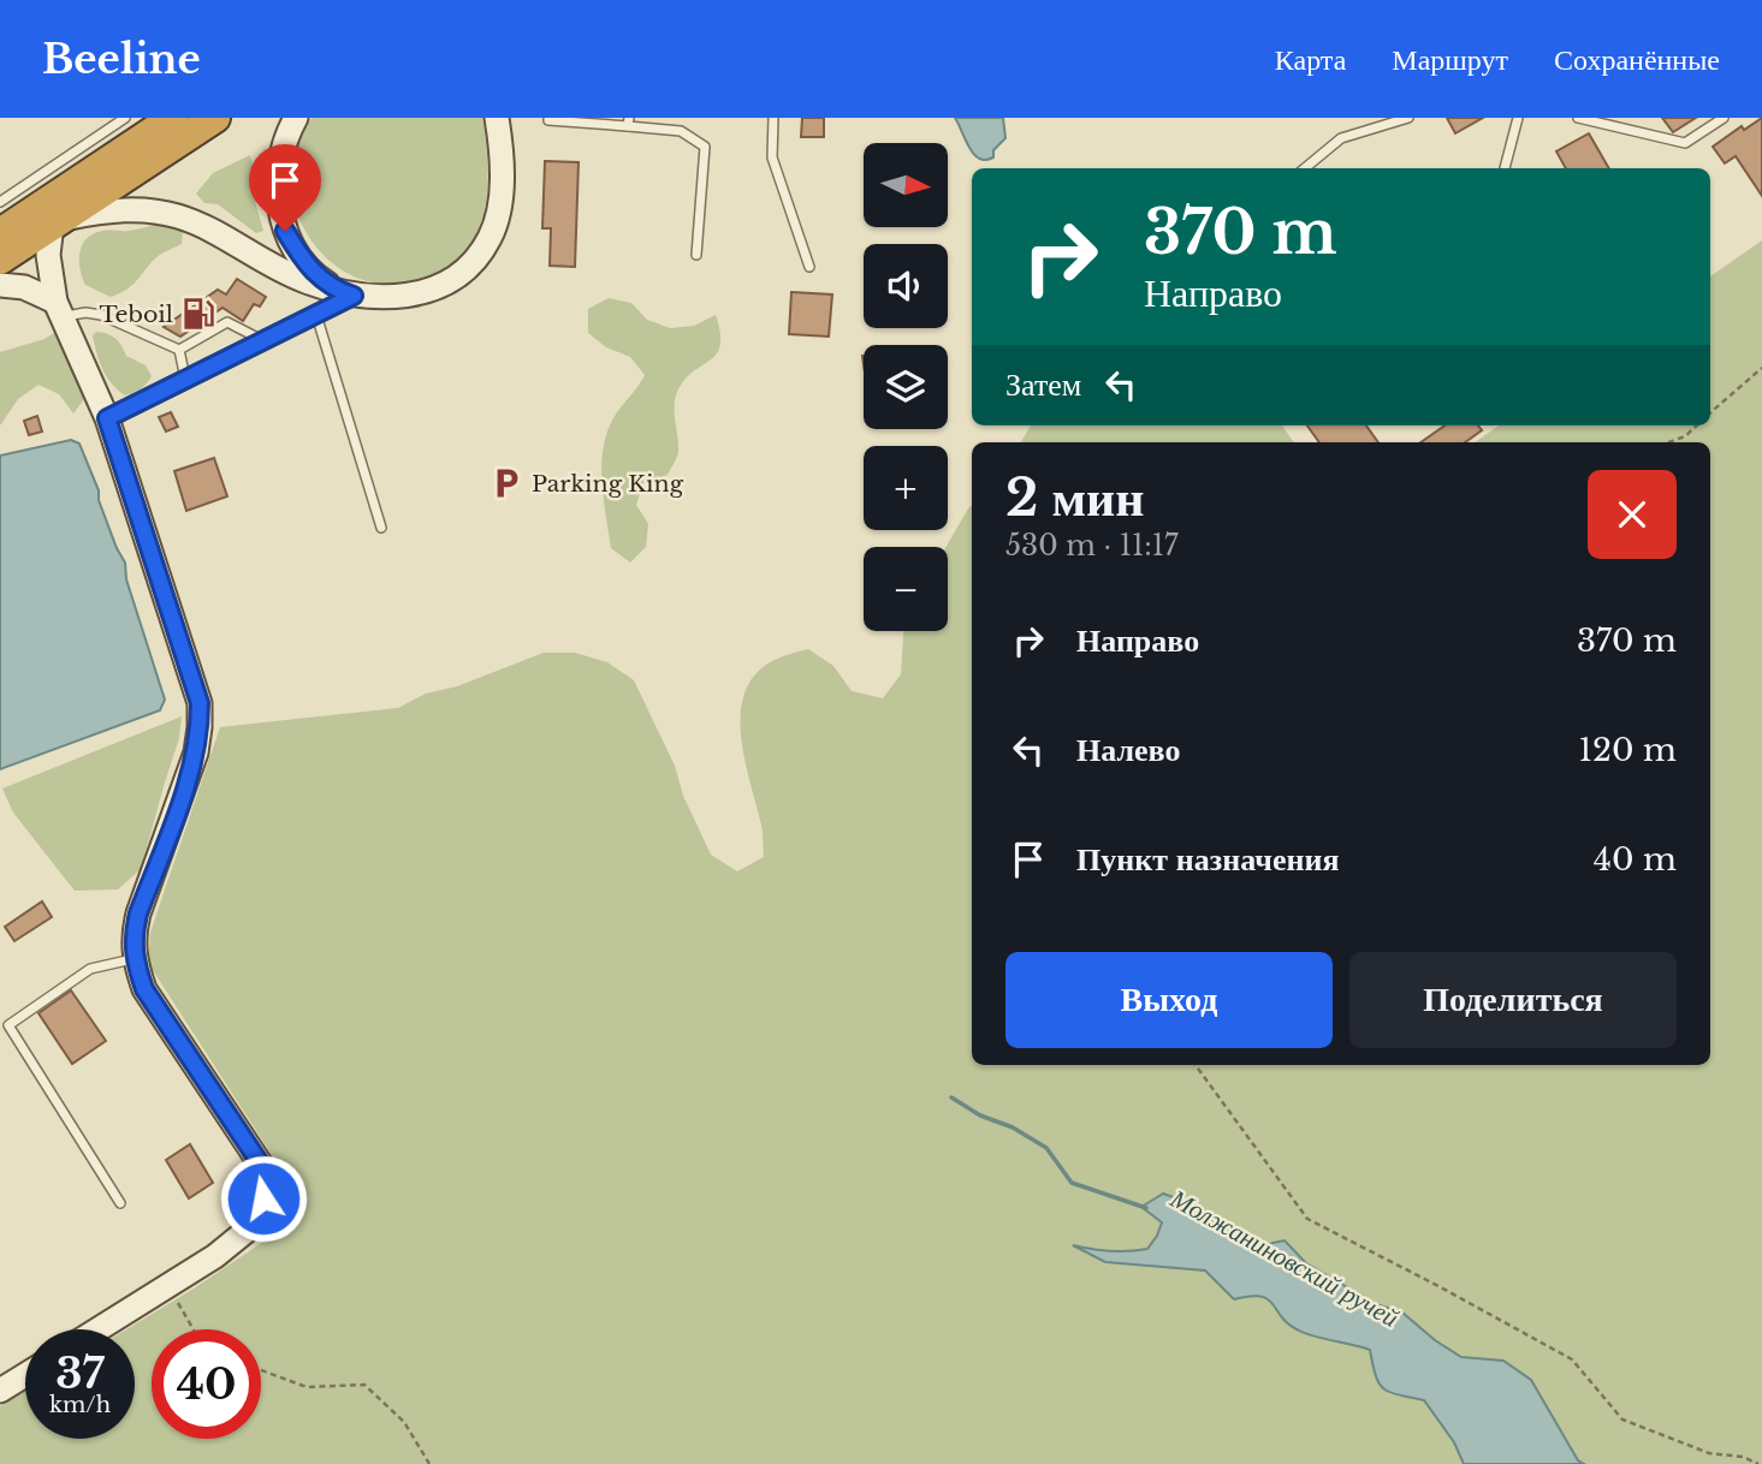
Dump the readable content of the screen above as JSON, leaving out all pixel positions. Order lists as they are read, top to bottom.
{
  "water": ["Молжаниновский ручей"],
  "places": {
    "fuel station": ["Teboil"],
    "parking": ["Parking King"]
  },
  "north": "right",
  "page": {
    "header": "Beeline",
    "nav": ["Карта", "Маршрут", "Сохранённые"],
    "map_buttons": ["+", "−"],
    "turn": ["370 m", "Направо"],
    "then": "Затем",
    "heading": ["2 мин", "530 m · 11:17"],
    "list": [
      {
        "name": "Направо",
        "value": "370 m"
      },
      {
        "name": "Налево",
        "value": "120 m"
      },
      {
        "name": "Пункт назначения",
        "value": "40 m"
      }
    ],
    "buttons": ["Выход", "Поделиться"],
    "speed": "37 km/h",
    "limit": "40"
  }
}
